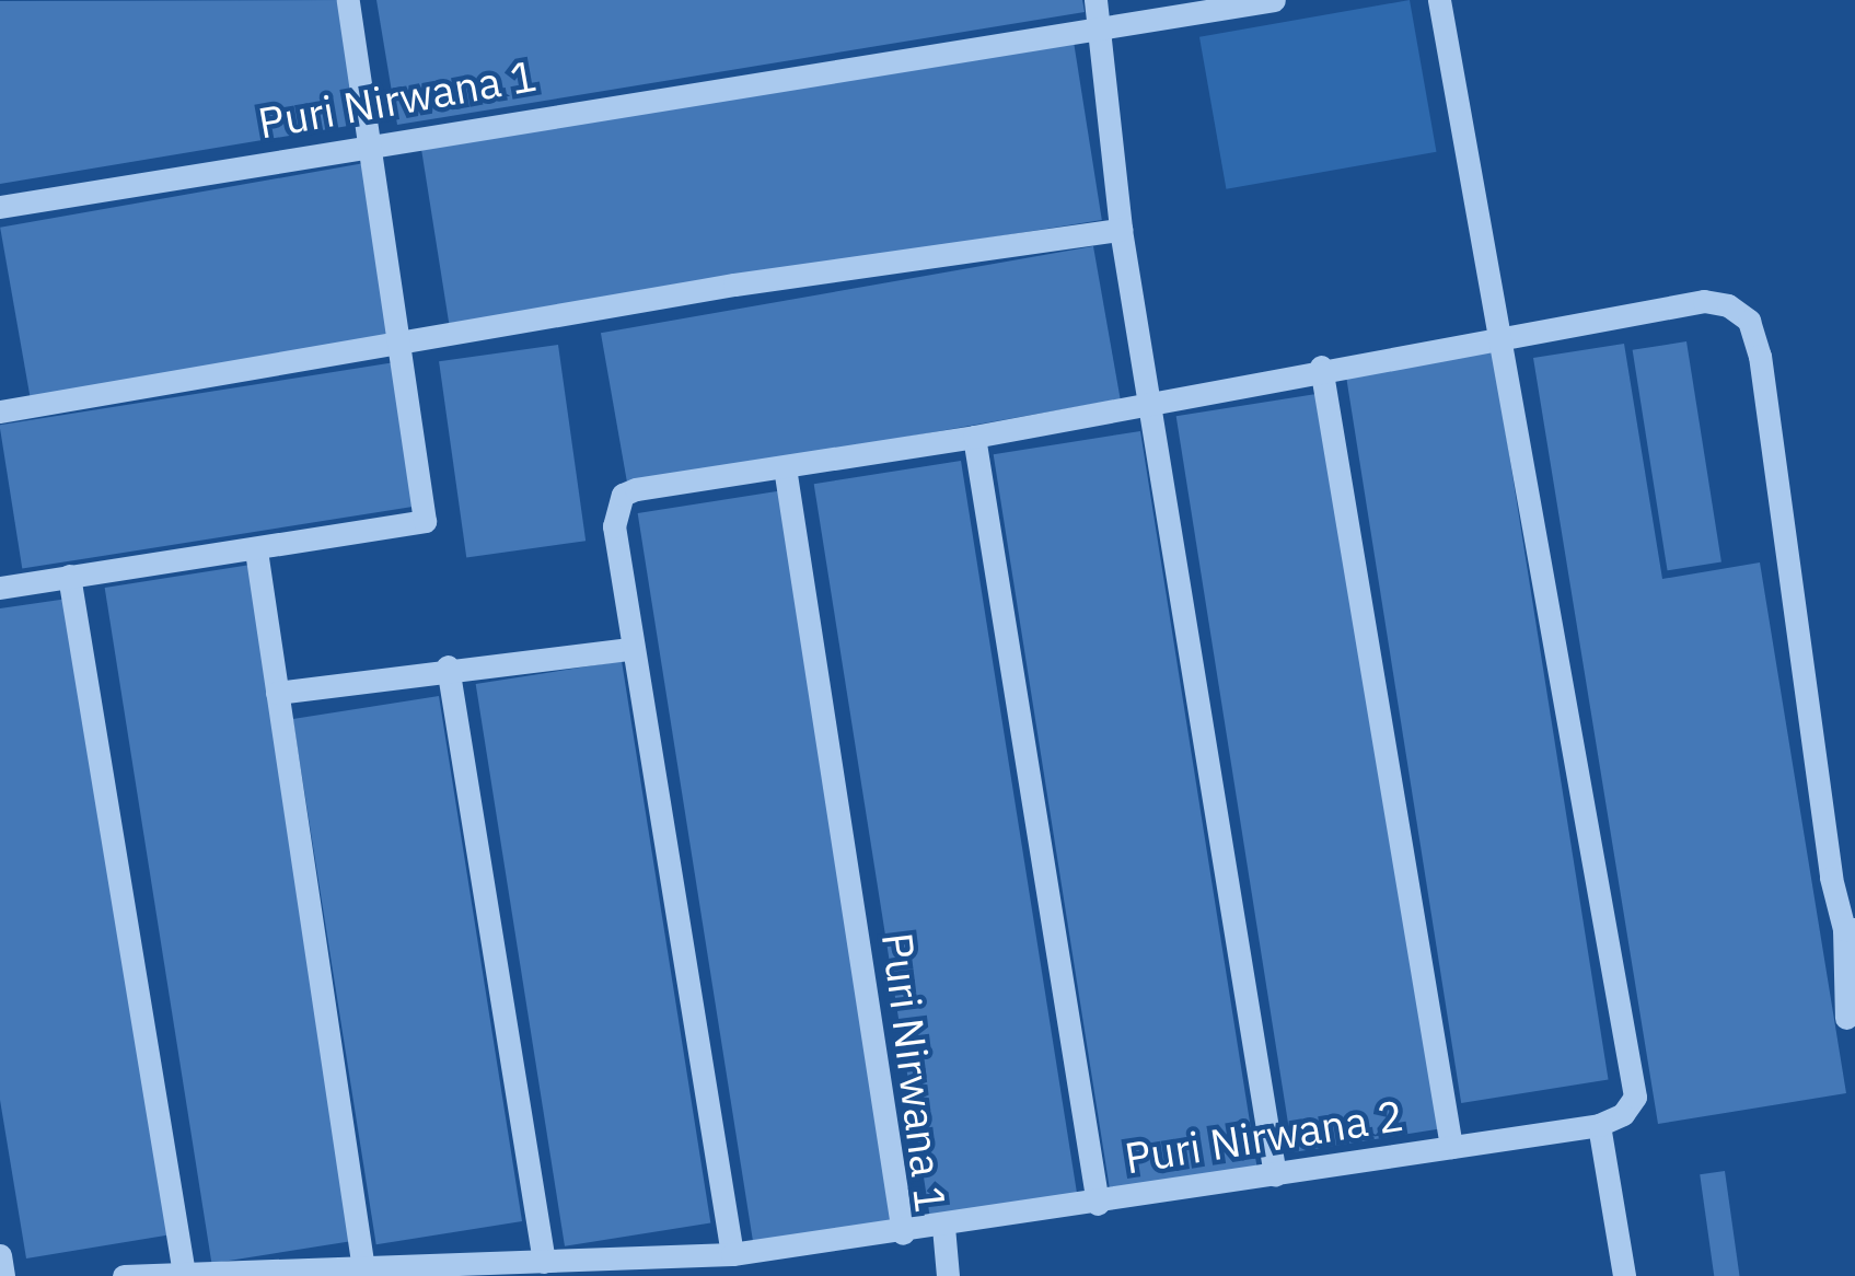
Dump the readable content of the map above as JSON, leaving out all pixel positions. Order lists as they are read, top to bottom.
{
  "streets": {
    "street": ["Puri Nirwana 1", "Puri Nirwana 2"]
  },
  "crossings": [
    ["Puri Nirwana 1", "Puri Nirwana 2"]
  ]
}
